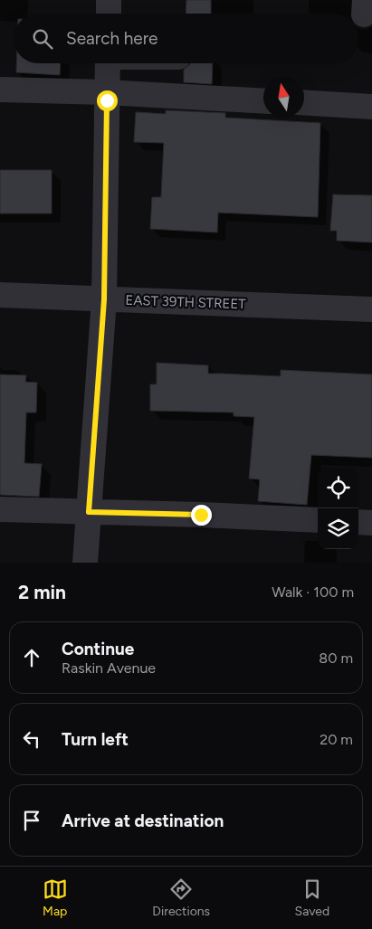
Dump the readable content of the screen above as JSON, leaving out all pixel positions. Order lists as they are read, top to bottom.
{
  "streets": {
    "street": ["EAST 39TH STREET"]
  },
  "north": "top",
  "page": {
    "search": "Search here",
    "heading": ["2 min", "Walk · 100 m"],
    "list": [
      ["Continue", "Raskin Avenue", "80 m"],
      ["Turn left", "20 m"],
      "Arrive at destination"
    ],
    "nav": ["Map", "Directions", "Saved"]
  }
}
